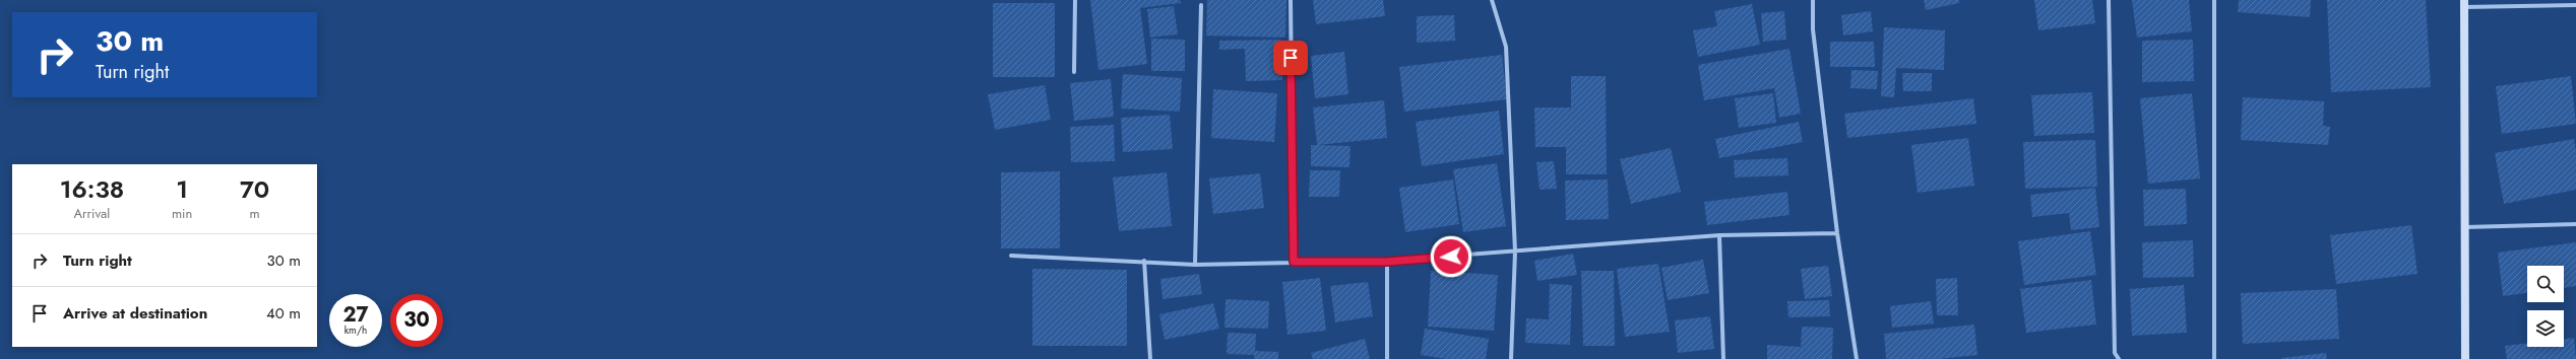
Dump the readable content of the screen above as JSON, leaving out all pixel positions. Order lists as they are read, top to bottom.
{
  "page": {
    "turn": ["30 m", "Turn right"],
    "eta": [
      "16:38",
      "Arrival",
      "1",
      "min",
      "70",
      "m"
    ],
    "list": [
      {
        "name": "Turn right",
        "value": "30 m"
      },
      {
        "name": "Arrive at destination",
        "value": "40 m"
      }
    ],
    "speed": "27 km/h",
    "limit": "30"
  }
}
